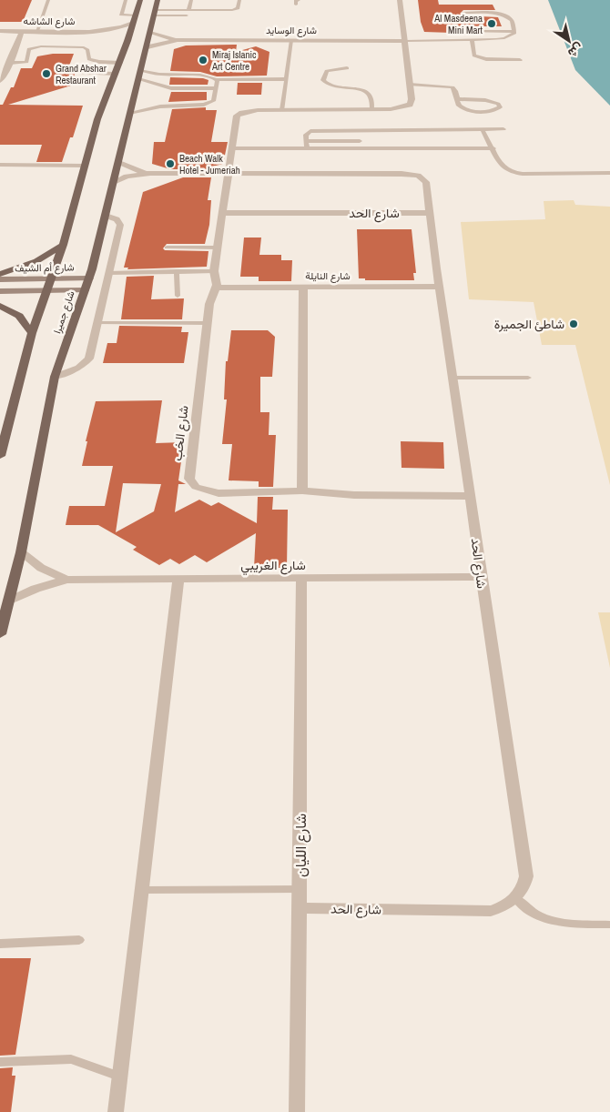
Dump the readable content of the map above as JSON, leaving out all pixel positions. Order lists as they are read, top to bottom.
{
  "streets": {
    "main road": ["شارع أم الشيف", "شارع جميرا"],
    "street": [
      "شارع الشاشه",
      "شارع الوسايد",
      "شارع الحد",
      "شارع النايلة",
      "شارع الخب",
      "شارع الغريبي",
      "شارع الليان"
    ]
  },
  "crossings": [
    ["شارع الشاشه", "شارع جميرا"],
    ["شارع الوسايد", "شارع جميرا"],
    ["شارع الحد", "شارع النايلة"],
    ["شارع الحد", "شارع الخب"],
    ["شارع الحد", "شارع الغريبي"],
    ["شارع الحد", "شارع الليان"],
    ["شارع أم الشيف", "شارع جميرا"],
    ["شارع النايلة", "شارع الخب"],
    ["شارع جميرا", "شارع الغريبي"],
    ["شارع الغريبي", "شارع الليان"]
  ],
  "places": [
    "Al Masdeena Mini Mart",
    "Miraj Islanic Art Centre",
    "Grand Abshar Restaurant",
    "Beach Walk Hotel - Jumeriah",
    "شاطئ الجميرة"
  ],
  "north": "bottom right"
}
